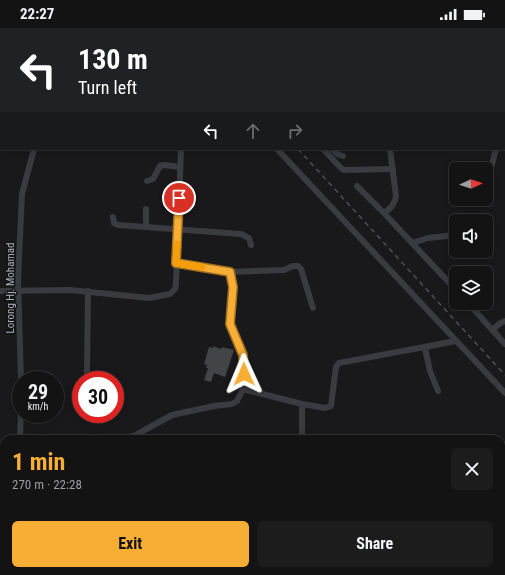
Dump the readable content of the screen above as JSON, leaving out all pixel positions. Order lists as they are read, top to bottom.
{
  "streets": {
    "street": ["Lorong Hj. Mohamad"]
  },
  "north": "right",
  "page": {
    "status": "22:27",
    "turn": ["130 m", "Turn left"],
    "speed": "29 km/h",
    "limit": "30",
    "heading": ["1 min", "270 m · 22:28"],
    "buttons": ["Exit", "Share"]
  }
}
